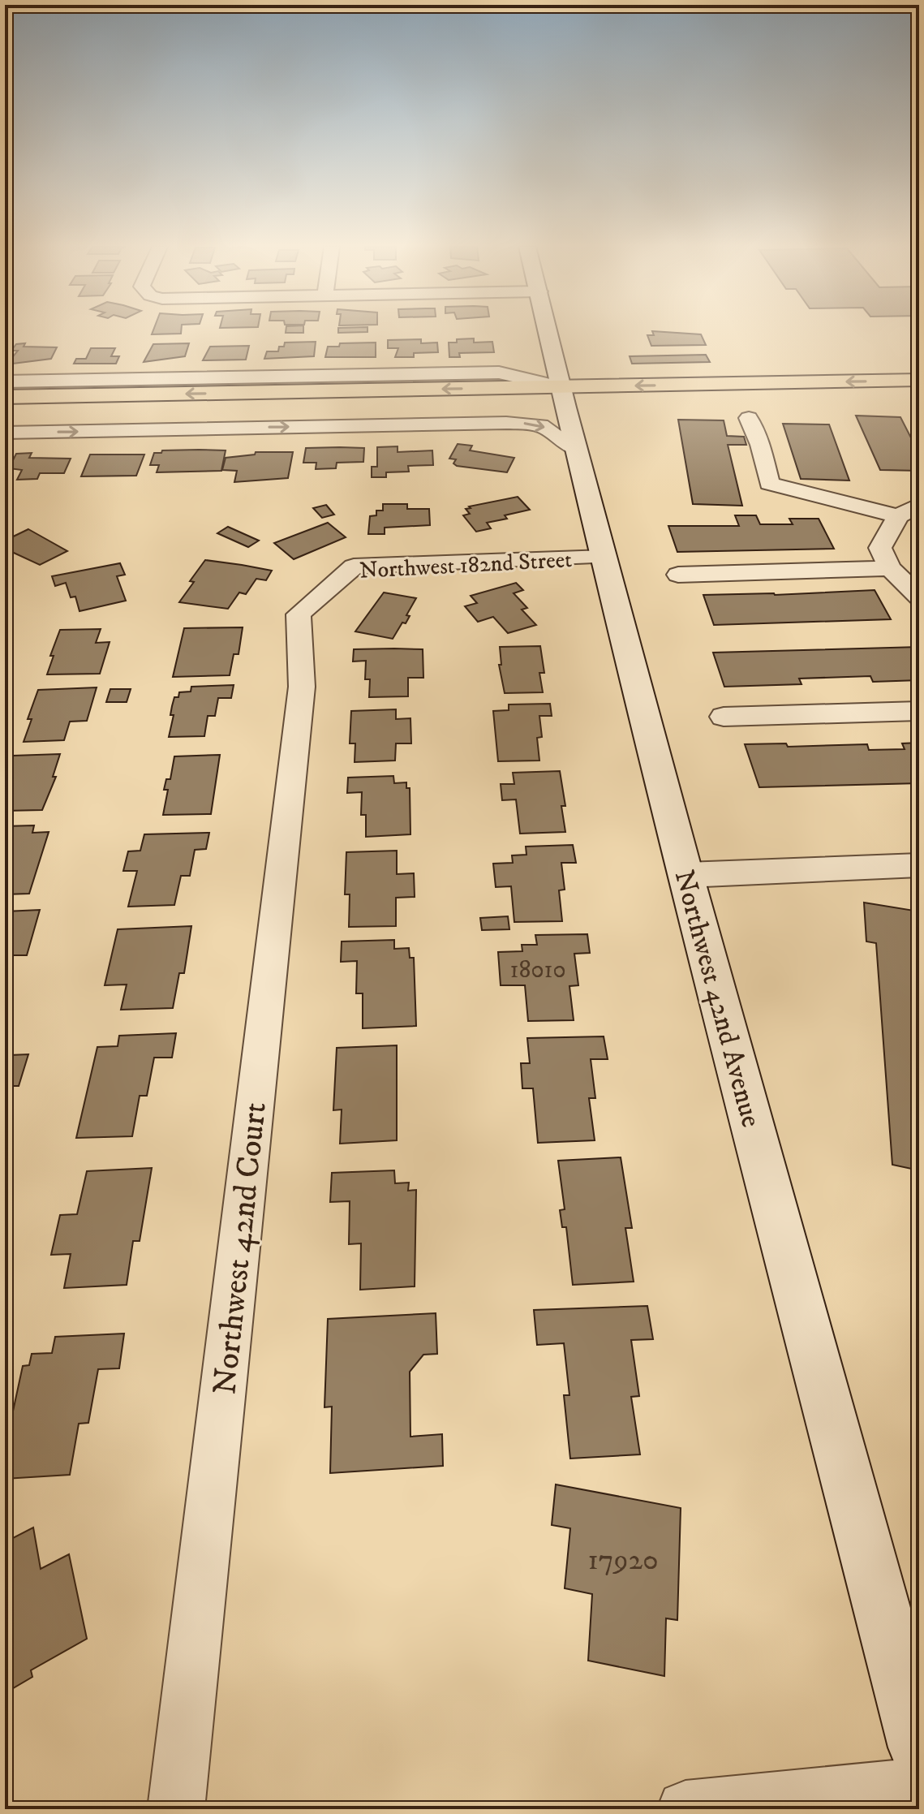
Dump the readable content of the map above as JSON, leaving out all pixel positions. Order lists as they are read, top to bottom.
{
  "streets": {
    "street": ["Northwest 182nd Street", "Northwest 42nd Avenue", "Northwest 42nd Court"]
  },
  "crossings": [
    ["Northwest 182nd Street", "Northwest 42nd Avenue"],
    ["Northwest 182nd Street", "Northwest 42nd Court"]
  ],
  "house_numbers": ["18010", "17920"]
}
